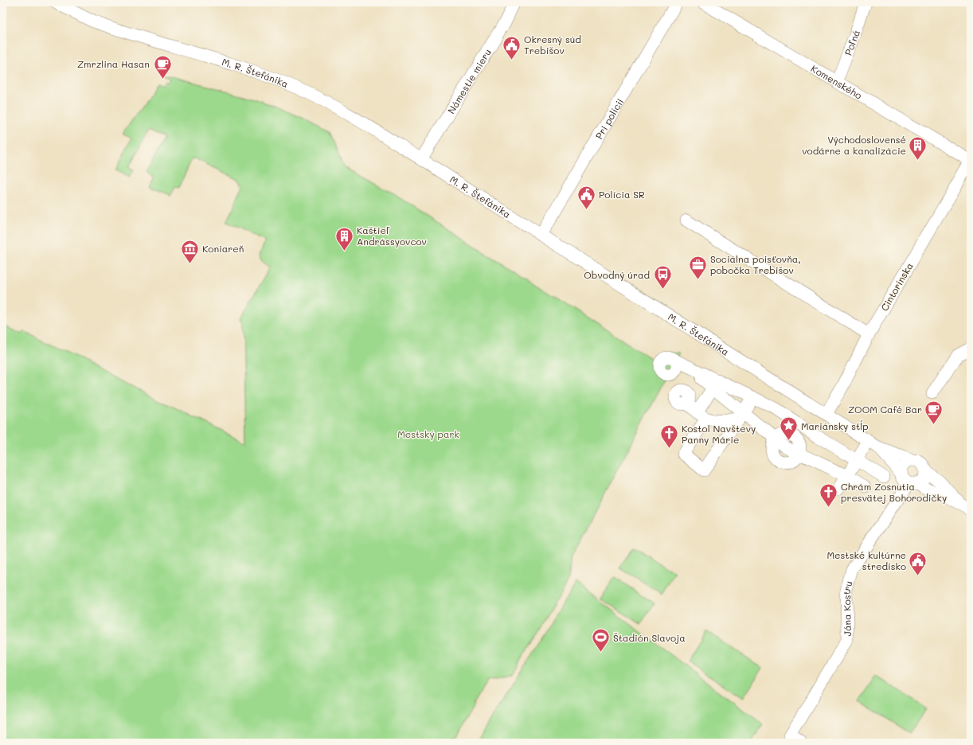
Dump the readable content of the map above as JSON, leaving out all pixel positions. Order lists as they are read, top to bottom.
{
  "streets": {
    "street": [
      "Poľná",
      "M. R. Štefánika",
      "Námestie mieru",
      "Komenského",
      "Pri polícii",
      "Cintorínska",
      "Jána Kostru"
    ]
  },
  "crossings": [
    ["Poľná", "Komenského"],
    ["M. R. Štefánika", "Námestie mieru"],
    ["M. R. Štefánika", "Pri polícii"],
    ["M. R. Štefánika", "Cintorínska"],
    ["M. R. Štefánika", "Jána Kostru"],
    ["Komenského", "Cintorínska"]
  ],
  "parks": ["Mestský park"],
  "places": {
    "public building": ["Okresný súd Trebišov", "Polícia SR", "Mestské kultúrne stredisko"],
    "cafe": ["Zmrzlina Hasan", "ZOOM Café Bar"],
    "building": ["Východoslovensé vodárne a kanalizácie", "Kaštieľ Andrássyovcov"],
    "museum": ["Koniareň"],
    "office": ["Sociálna poisťovňa, pobočka Trebišov"],
    "bus stop": ["Obvodný úrad"],
    "place": ["Mariánsky stĺp"],
    "church": ["Kostol Navštevy Panny Márie", "Chrám Zosnutia presvätej Bohorodičky"],
    "sports": ["Štadión Slavoja"]
  }
}
